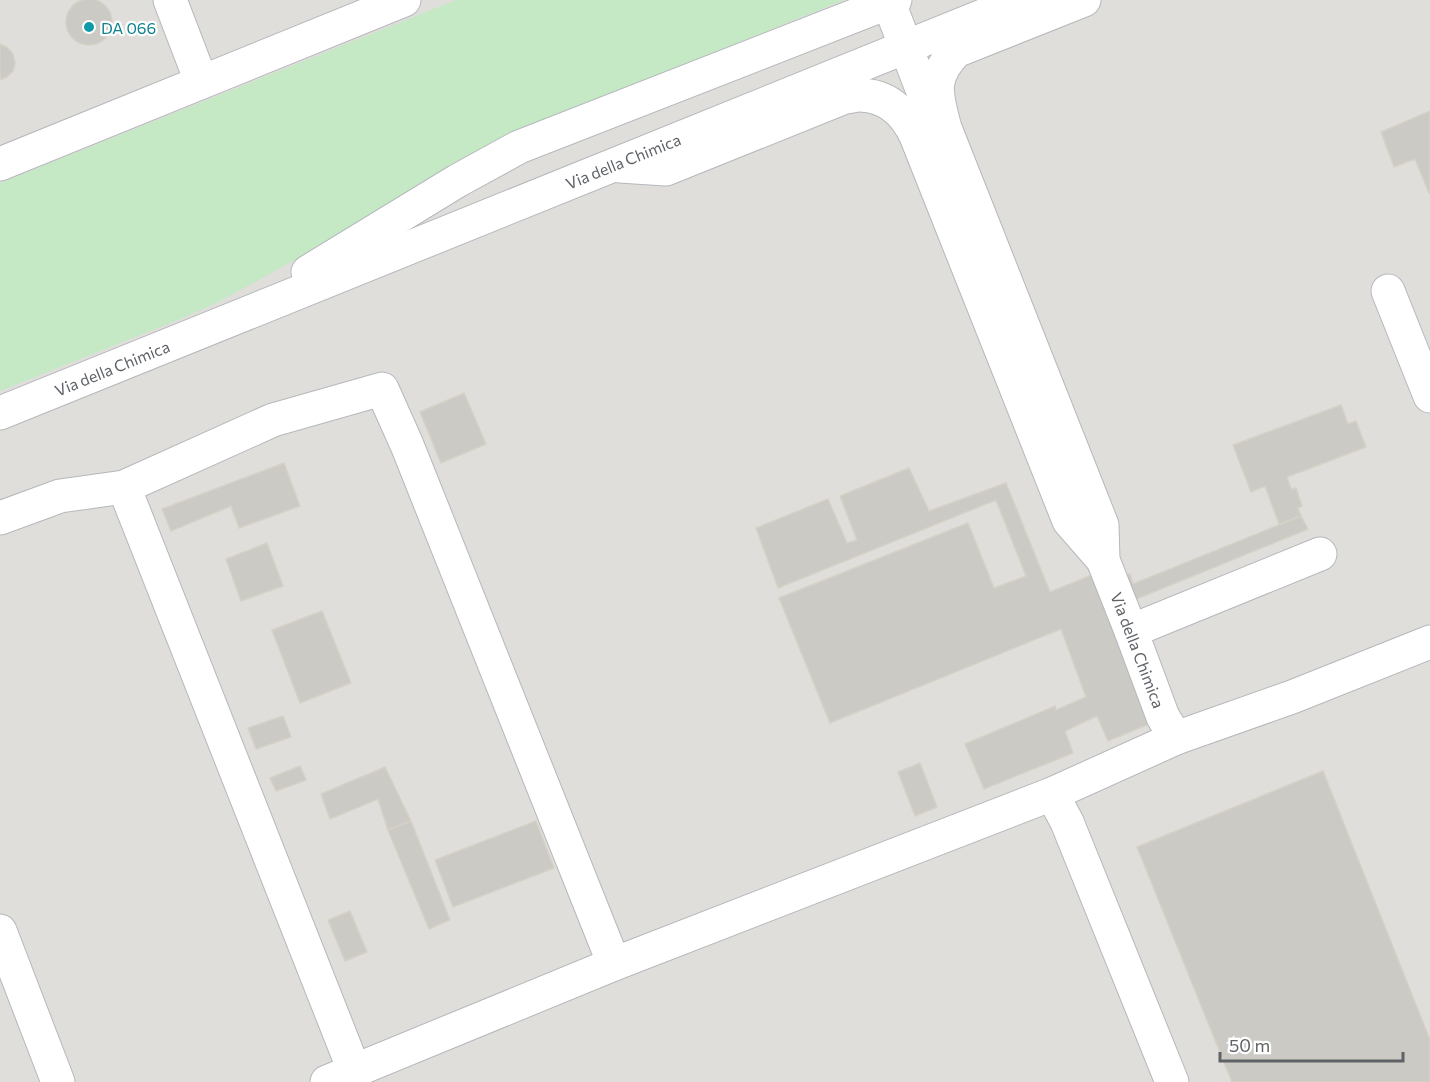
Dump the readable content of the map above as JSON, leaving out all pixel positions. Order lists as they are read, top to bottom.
{
  "streets": {
    "lane": ["Via della Chimica"]
  },
  "places": ["DA 066"],
  "scale_bar": "50 m"
}
